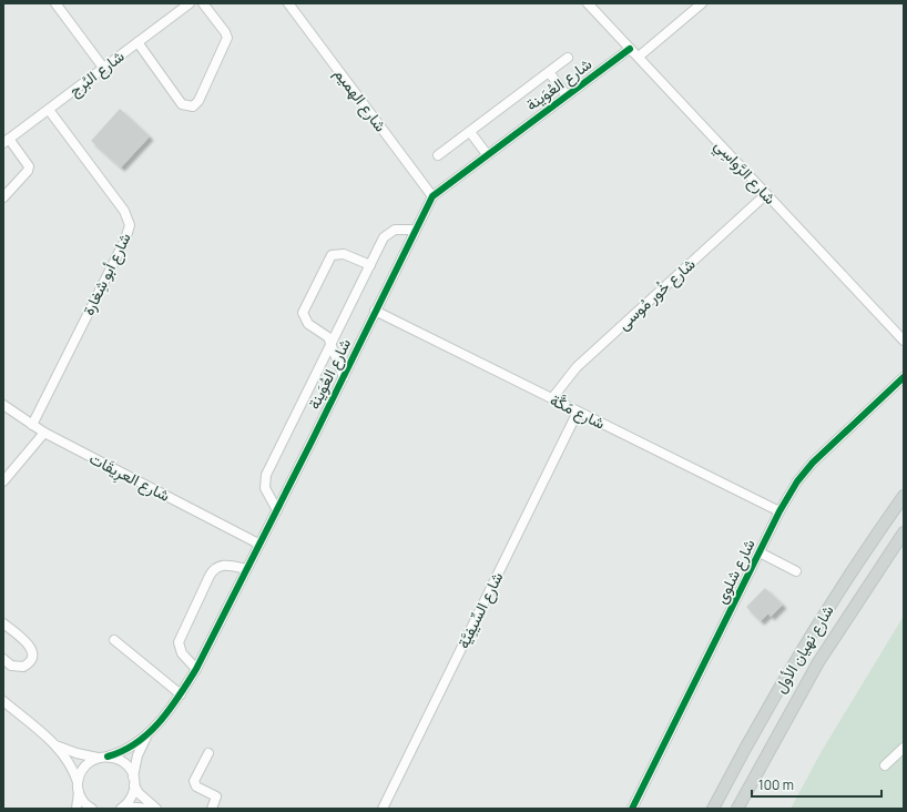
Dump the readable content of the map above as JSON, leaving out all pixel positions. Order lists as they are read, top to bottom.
{
  "streets": {
    "main road": ["شارع نهيان الأول"],
    "street": [
      "شارع البُرج",
      "شارع العُوَينة",
      "شارع الهميم",
      "شارع الرَّواسِي",
      "شارع أبو شِغارة",
      "شارع خُور مُوسى",
      "شارع مَكَّة",
      "شارع العرِيقَات",
      "شارع شلوى",
      "شارع السِّيفِيَّة"
    ]
  },
  "crossings": [
    ["شارع البُرج", "شارع أبو شِغارة"],
    ["شارع العُوَينة", "شارع الهميم"],
    ["شارع العُوَينة", "شارع الرَّواسِي"],
    ["شارع العُوَينة", "شارع مَكَّة"],
    ["شارع العُوَينة", "شارع العرِيقَات"],
    ["شارع الرَّواسِي", "شارع خُور مُوسى"],
    ["شارع أبو شِغارة", "شارع العرِيقَات"],
    ["شارع خُور مُوسى", "شارع مَكَّة"],
    ["شارع مَكَّة", "شارع شلوى"],
    ["شارع مَكَّة", "شارع السِّيفِيَّة"]
  ],
  "scale_bar": "100 m"
}
